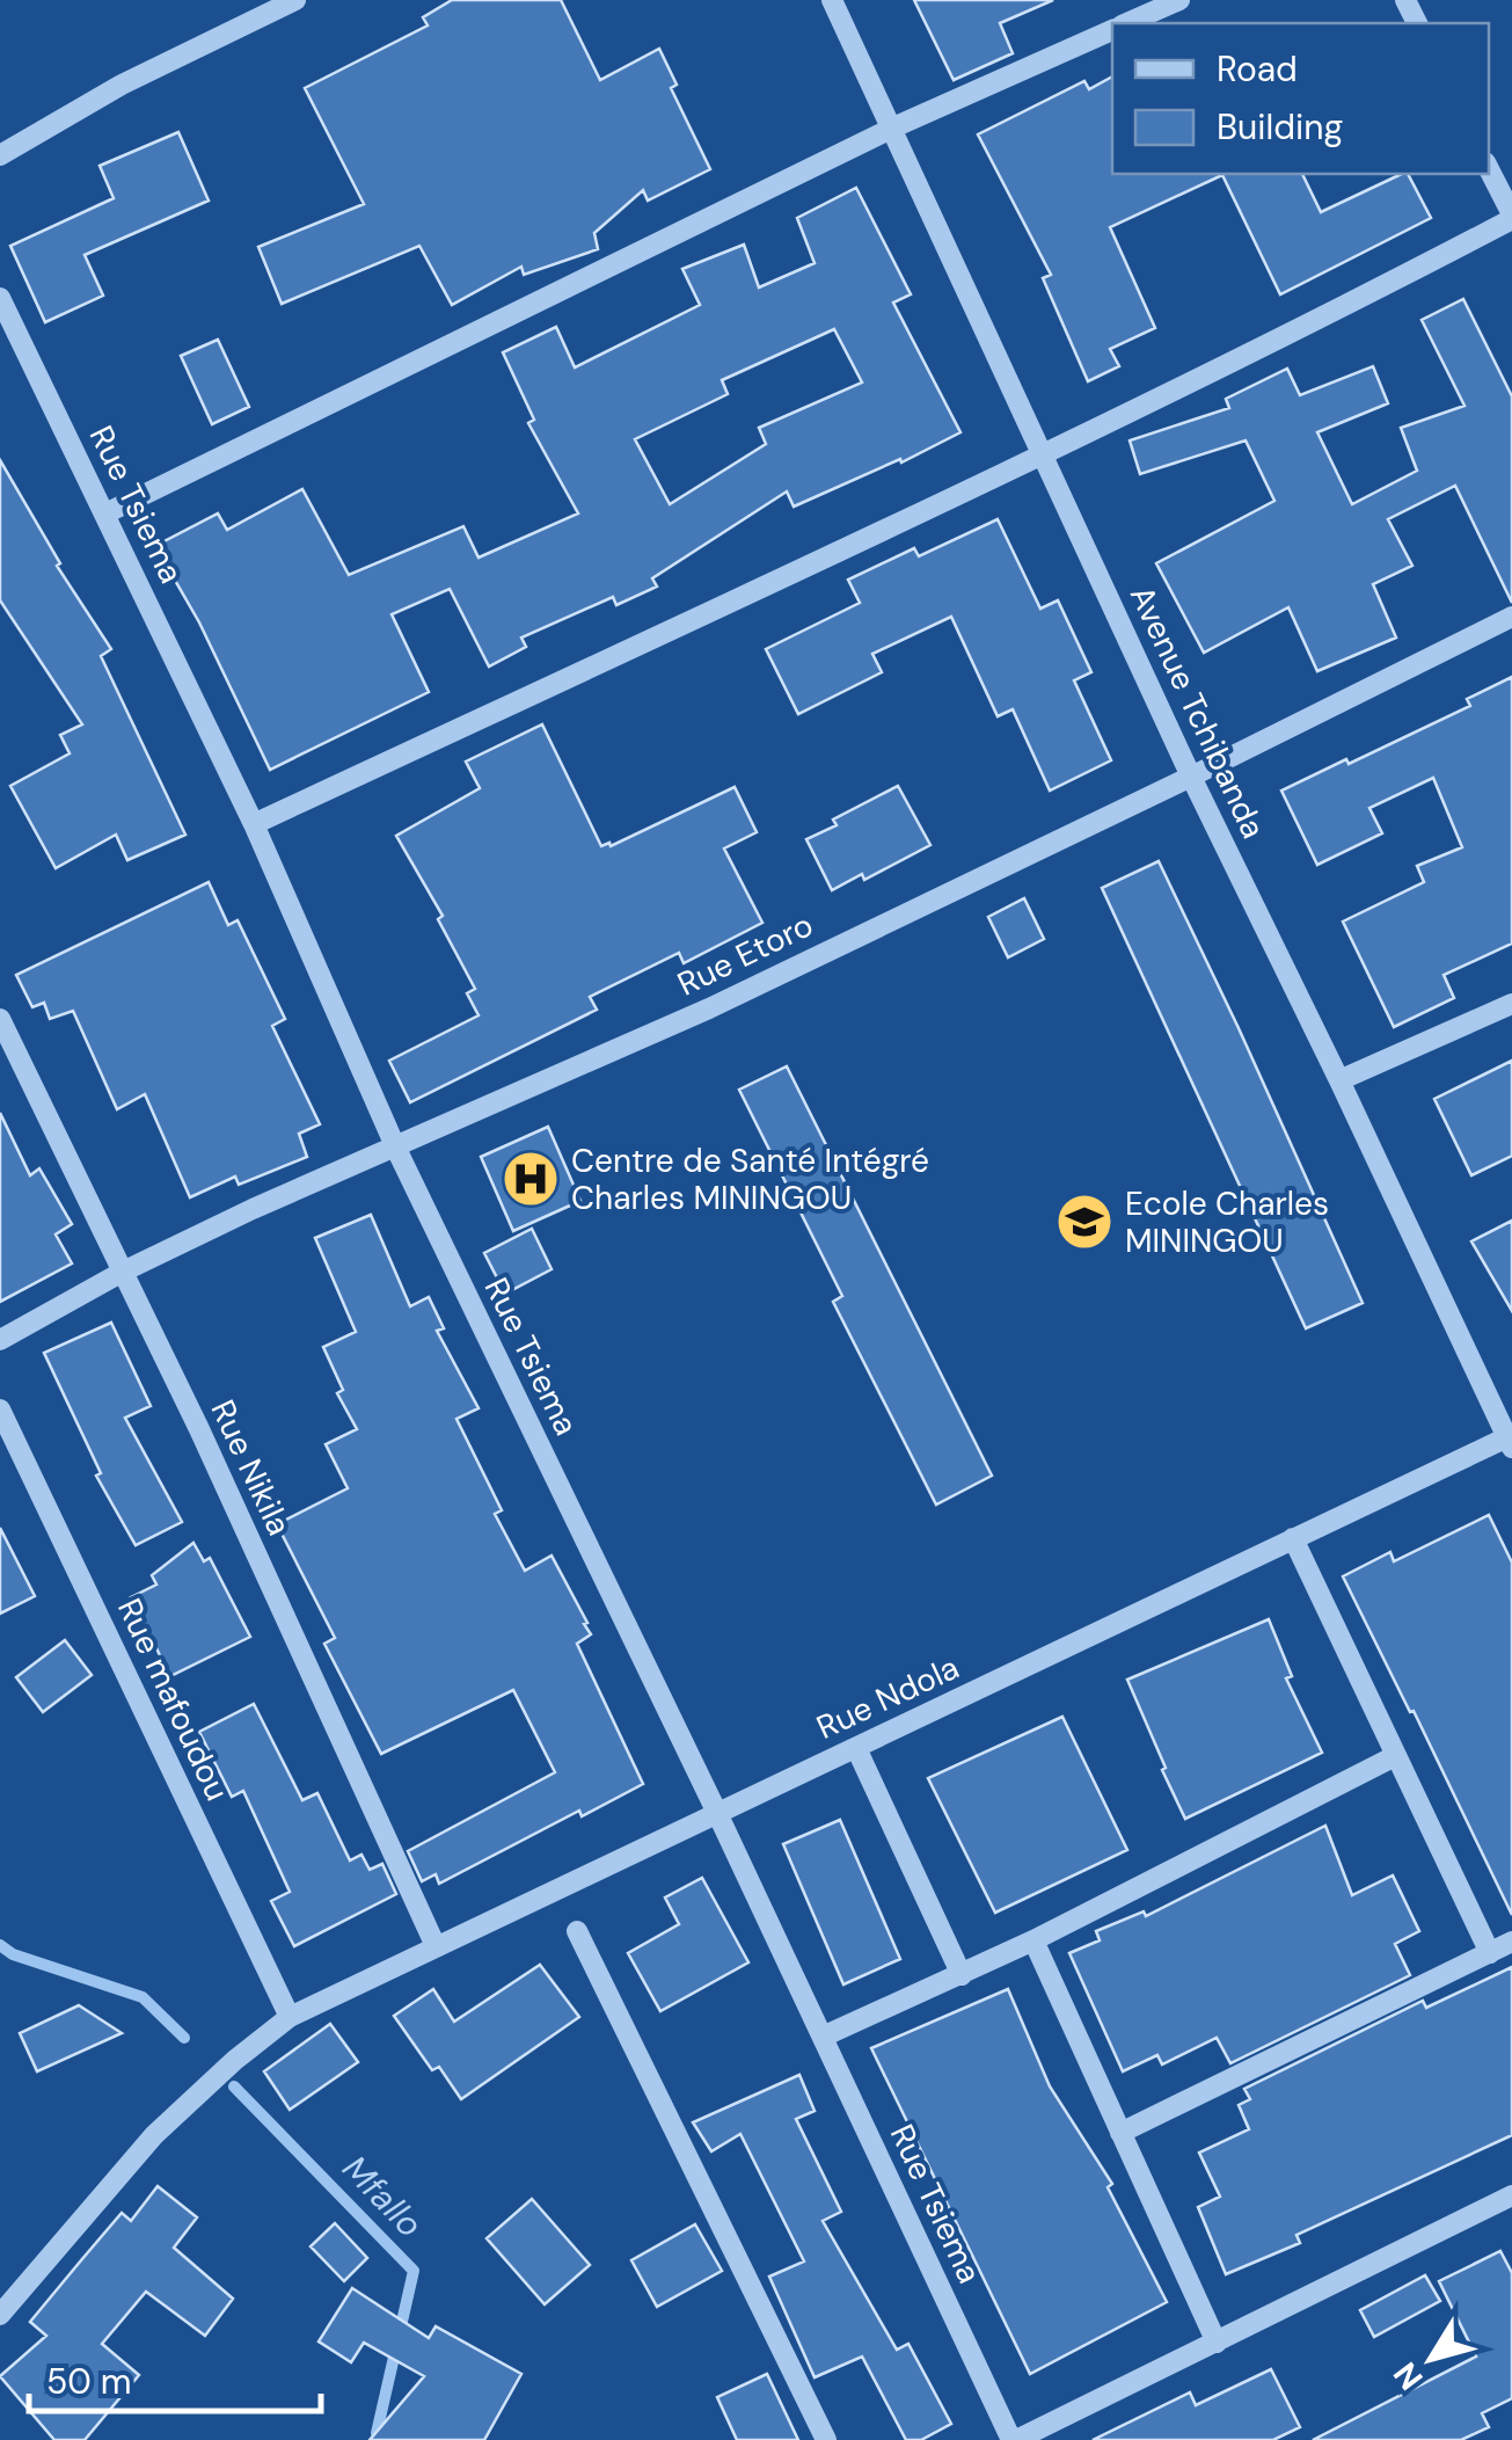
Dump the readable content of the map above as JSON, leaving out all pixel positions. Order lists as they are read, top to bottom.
{
  "streets": {
    "street": [
      "Rue Tsiema",
      "Avenue Tchibanda",
      "Rue Etoro",
      "Rue Nikila",
      "Rue Ndola",
      "Rue mafoudou"
    ]
  },
  "crossings": [
    ["Rue Tsiema", "Rue Etoro"],
    ["Rue Tsiema", "Rue Ndola"],
    ["Avenue Tchibanda", "Rue Etoro"],
    ["Avenue Tchibanda", "Rue Ndola"],
    ["Rue Etoro", "Rue Nikila"],
    ["Rue Nikila", "Rue Ndola"],
    ["Rue Ndola", "Rue mafoudou"]
  ],
  "water": ["Mfallo"],
  "places": {
    "hospital": ["Centre de Santé Intégré Charles MININGOU"],
    "school or university": ["Ecole Charles MININGOU"]
  },
  "legend": ["Road", "Building"],
  "scale_bar": "50 m",
  "north": "bottom left"
}
